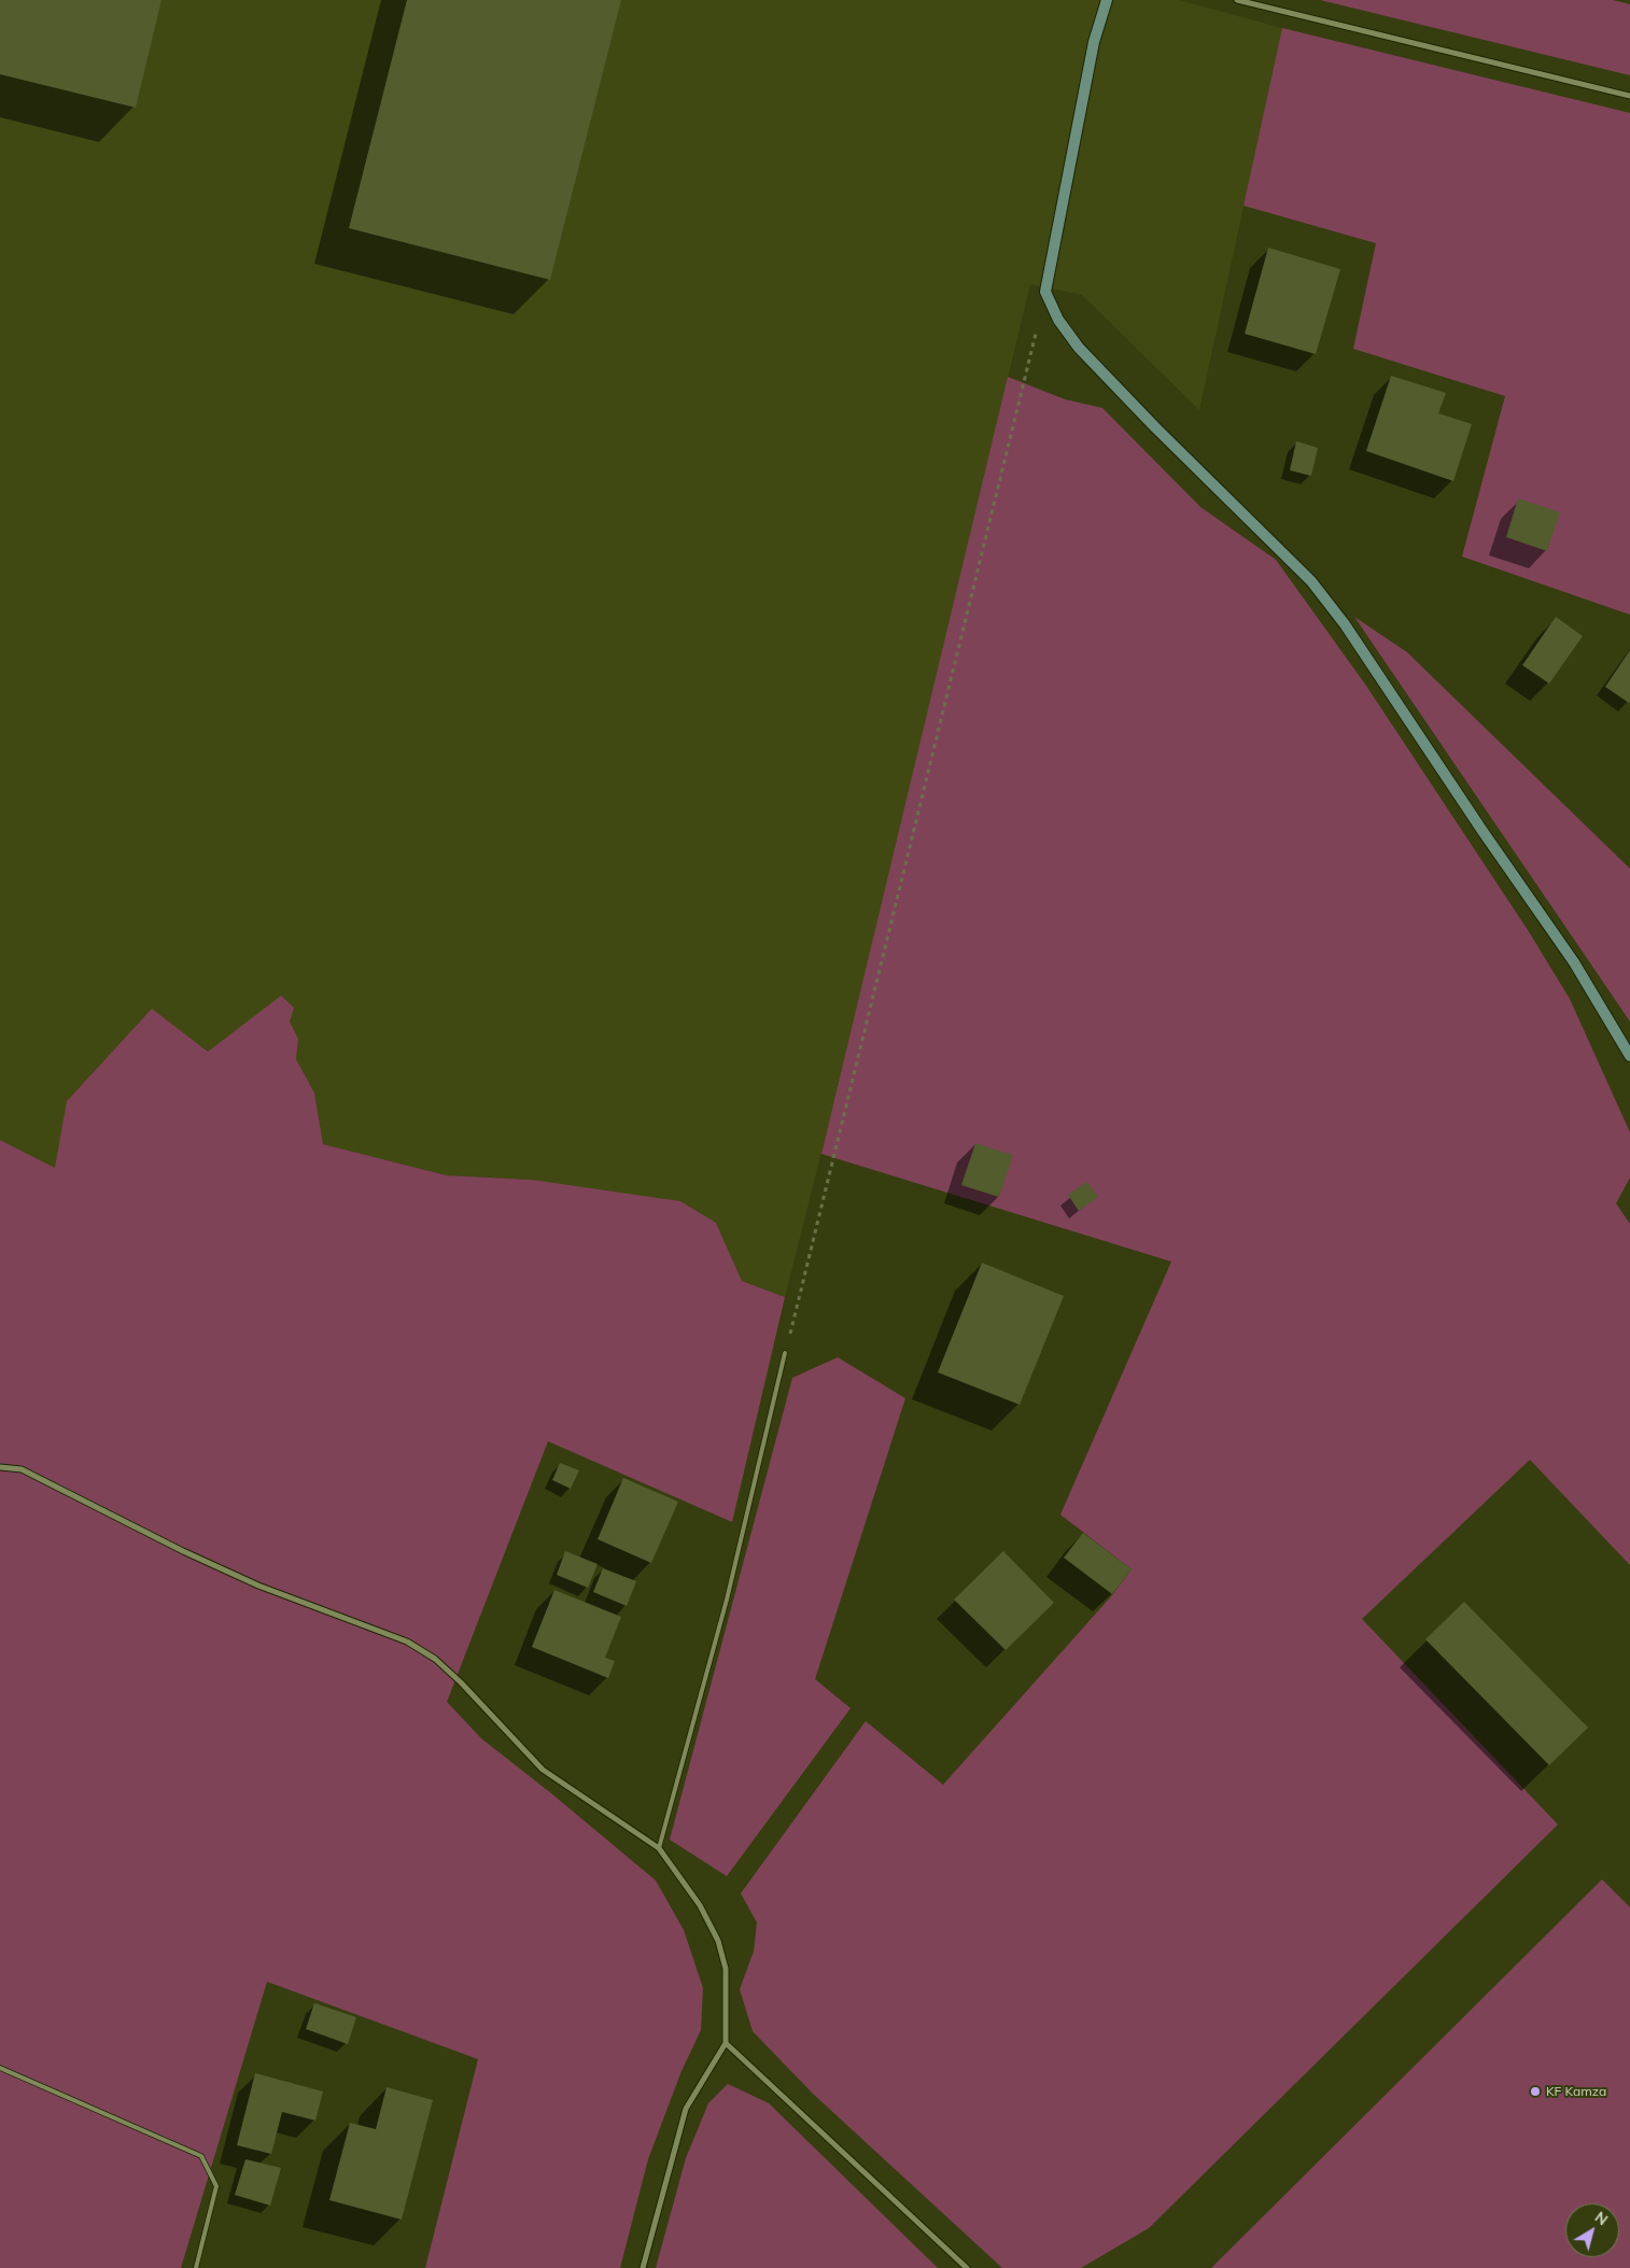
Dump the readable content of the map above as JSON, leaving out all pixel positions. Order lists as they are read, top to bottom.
{
  "places": ["KF Kamza"],
  "north": "top right"
}
